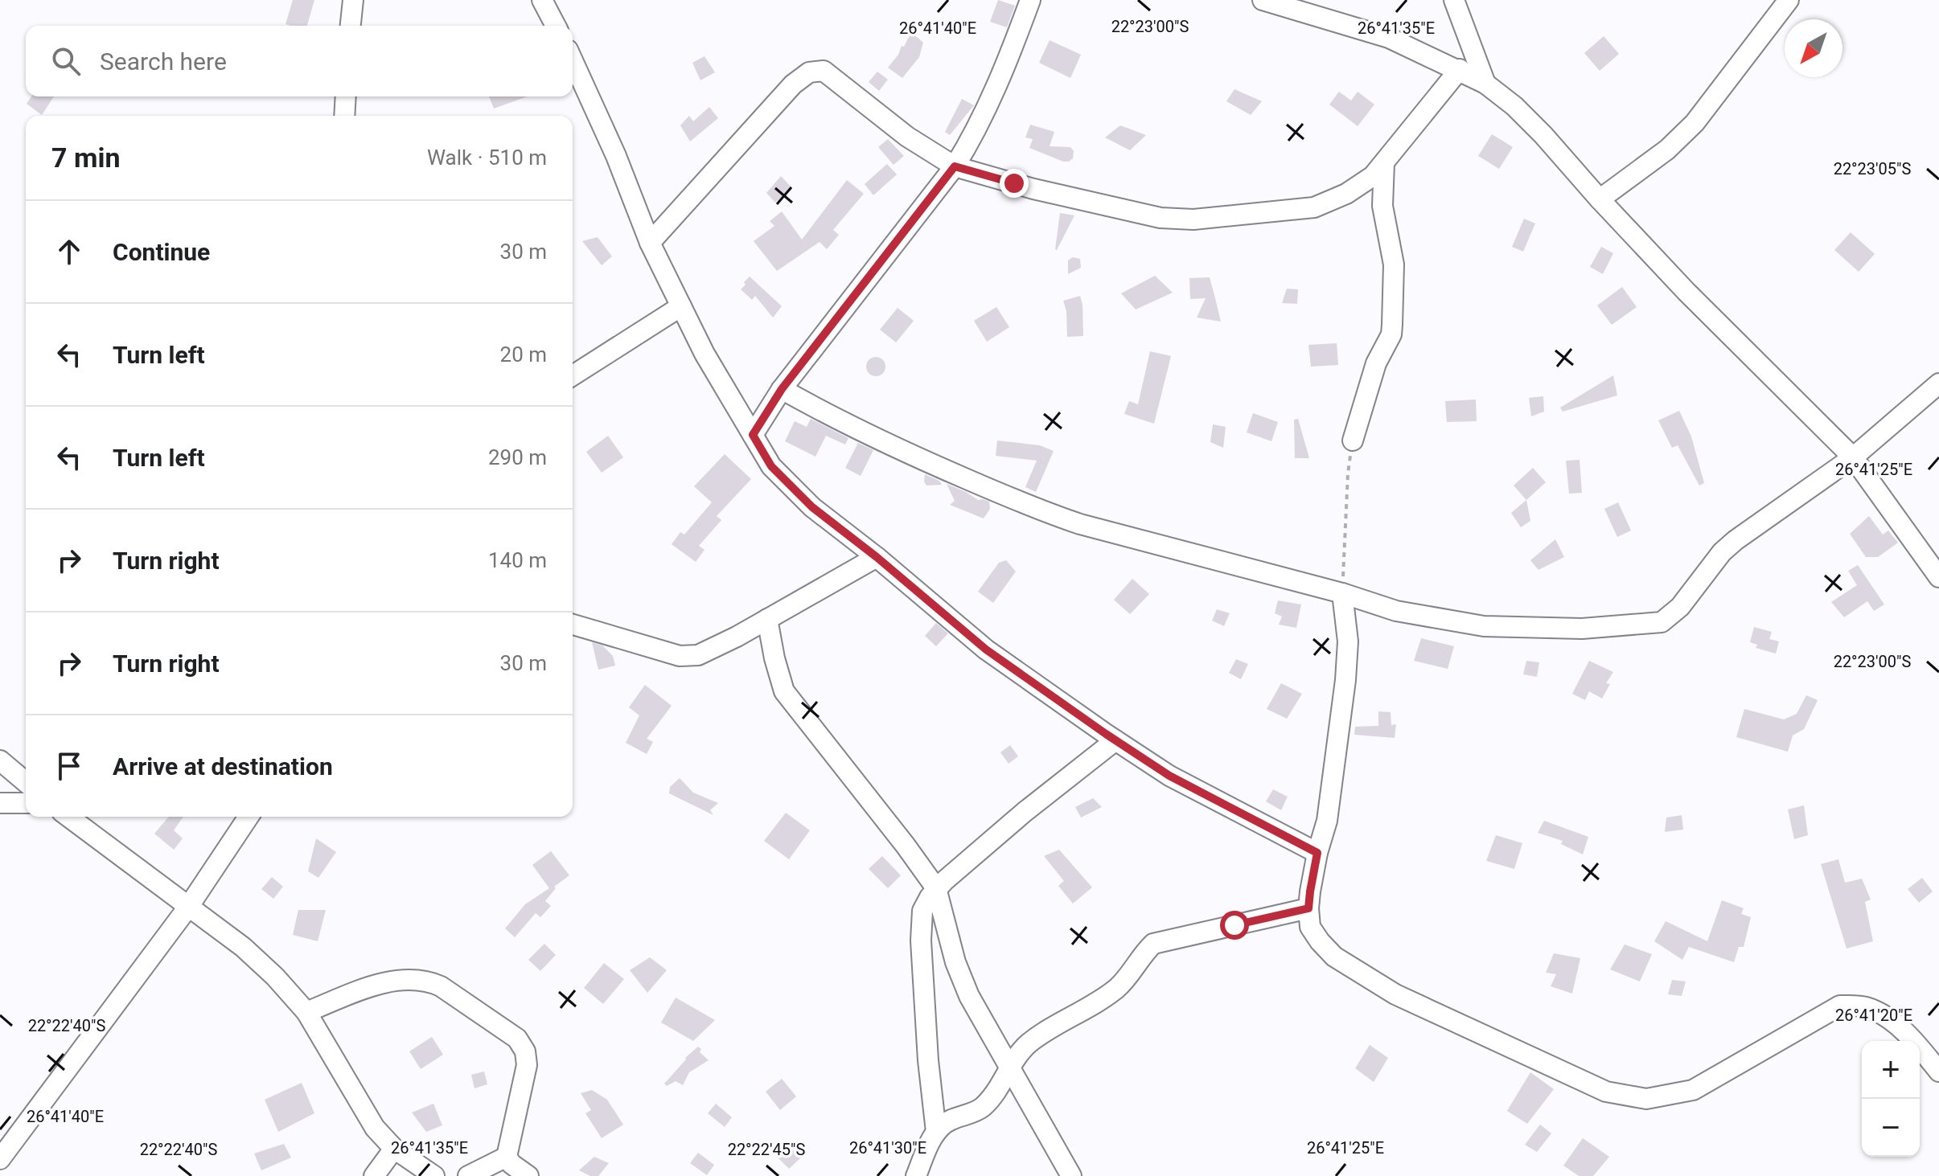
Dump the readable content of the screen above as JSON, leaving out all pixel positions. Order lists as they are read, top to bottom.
{
  "north": "bottom left",
  "page": {
    "search": "Search here",
    "heading": ["7 min", "Walk · 510 m"],
    "list": [
      ["Continue", "30 m"],
      ["Turn left", "20 m"],
      ["Turn left", "290 m"],
      ["Turn right", "140 m"],
      ["Turn right", "30 m"],
      "Arrive at destination"
    ],
    "map_buttons": ["+", "−"]
  },
  "coordinates": [
    "22°23'00\"S",
    "26°41'40\"E",
    "26°41'35\"E",
    "22°23'05\"S",
    "26°41'25\"E",
    "26°41'20\"E",
    "22°22'40\"S",
    "26°41'30\"E",
    "22°22'45\"S"
  ]
}
